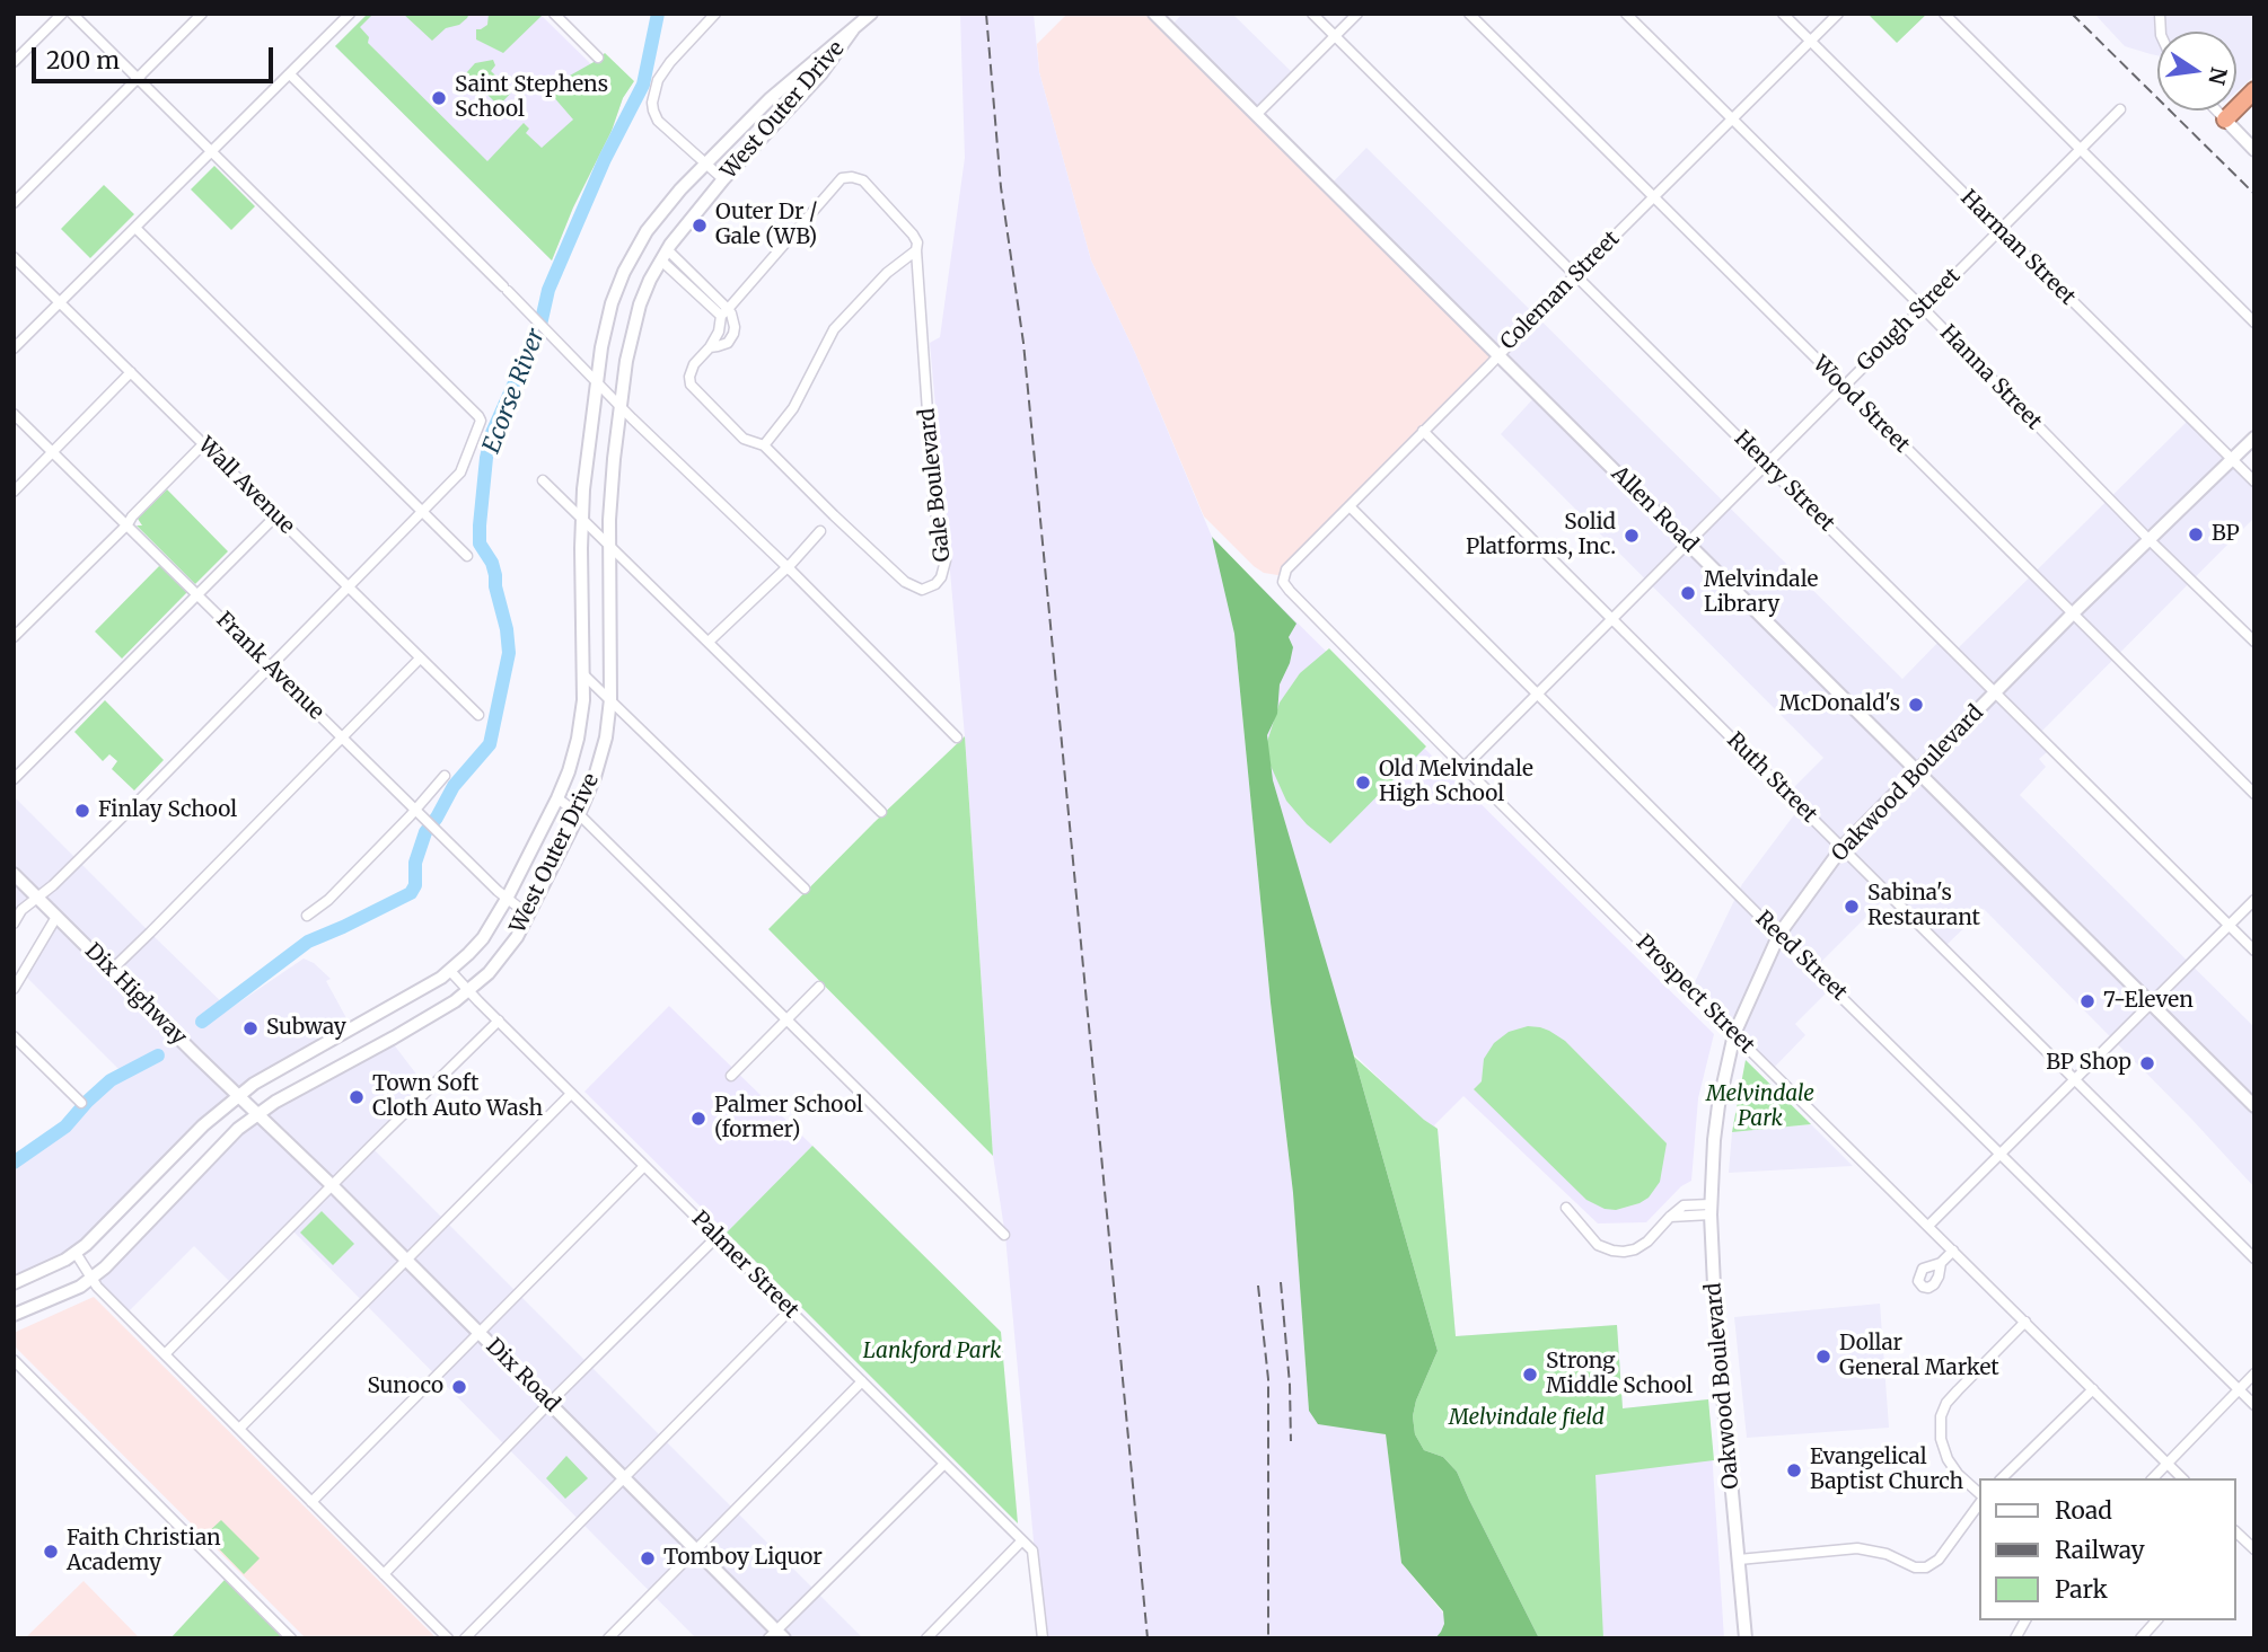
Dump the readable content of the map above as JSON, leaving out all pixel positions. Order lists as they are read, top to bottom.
{
  "streets": {
    "main road": [
      "West Outer Drive",
      "Allen Road",
      "Oakwood Boulevard",
      "Dix Highway",
      "Dix Road"
    ],
    "street": [
      "Harman Street",
      "Coleman Street",
      "Gough Street",
      "Hanna Street",
      "Wood Street",
      "Henry Street",
      "Gale Boulevard",
      "Wall Avenue",
      "Frank Avenue",
      "Ruth Street",
      "Reed Street",
      "Prospect Street",
      "Palmer Street"
    ]
  },
  "crossings": [
    ["West Outer Drive", "Frank Avenue"],
    ["West Outer Drive", "Dix Highway"],
    ["West Outer Drive", "Palmer Street"],
    ["West Outer Drive", "Dix Road"],
    ["Harman Street", "Coleman Street"],
    ["Harman Street", "Gough Street"],
    ["Harman Street", "Oakwood Boulevard"],
    ["Coleman Street", "Hanna Street"],
    ["Coleman Street", "Wood Street"],
    ["Coleman Street", "Henry Street"],
    ["Coleman Street", "Allen Road"],
    ["Coleman Street", "Ruth Street"],
    ["Coleman Street", "Reed Street"],
    ["Coleman Street", "Prospect Street"],
    ["Gough Street", "Hanna Street"],
    ["Gough Street", "Wood Street"],
    ["Gough Street", "Henry Street"],
    ["Gough Street", "Allen Road"],
    ["Gough Street", "Ruth Street"],
    ["Gough Street", "Reed Street"],
    ["Gough Street", "Prospect Street"],
    ["Hanna Street", "Oakwood Boulevard"],
    ["Wood Street", "Oakwood Boulevard"],
    ["Henry Street", "Oakwood Boulevard"],
    ["Allen Road", "Oakwood Boulevard"],
    ["Ruth Street", "Oakwood Boulevard"],
    ["Oakwood Boulevard", "Reed Street"],
    ["Oakwood Boulevard", "Prospect Street"],
    ["Dix Highway", "Dix Road"]
  ],
  "water": ["Ecorse River"],
  "parks": ["Melvindale Park", "Lankford Park", "Melvindale field"],
  "places": [
    "Saint Stephens School",
    "Outer Dr / Gale (WB)",
    "BP",
    "Solid Platforms, Inc.",
    "Melvindale Library",
    "McDonald's",
    "Old Melvindale High School",
    "Finlay School",
    "Sabina's Restaurant",
    "7-Eleven",
    "Subway",
    "BP Shop",
    "Town Soft Cloth Auto Wash",
    "Palmer School (former)",
    "Dollar General Market",
    "Strong Middle School",
    "Sunoco",
    "Evangelical Baptist Church",
    "Faith Christian Academy",
    "Tomboy Liquor"
  ],
  "legend": ["Road", "Railway", "Park"],
  "scale_bar": "200 m",
  "north": "right"
}
